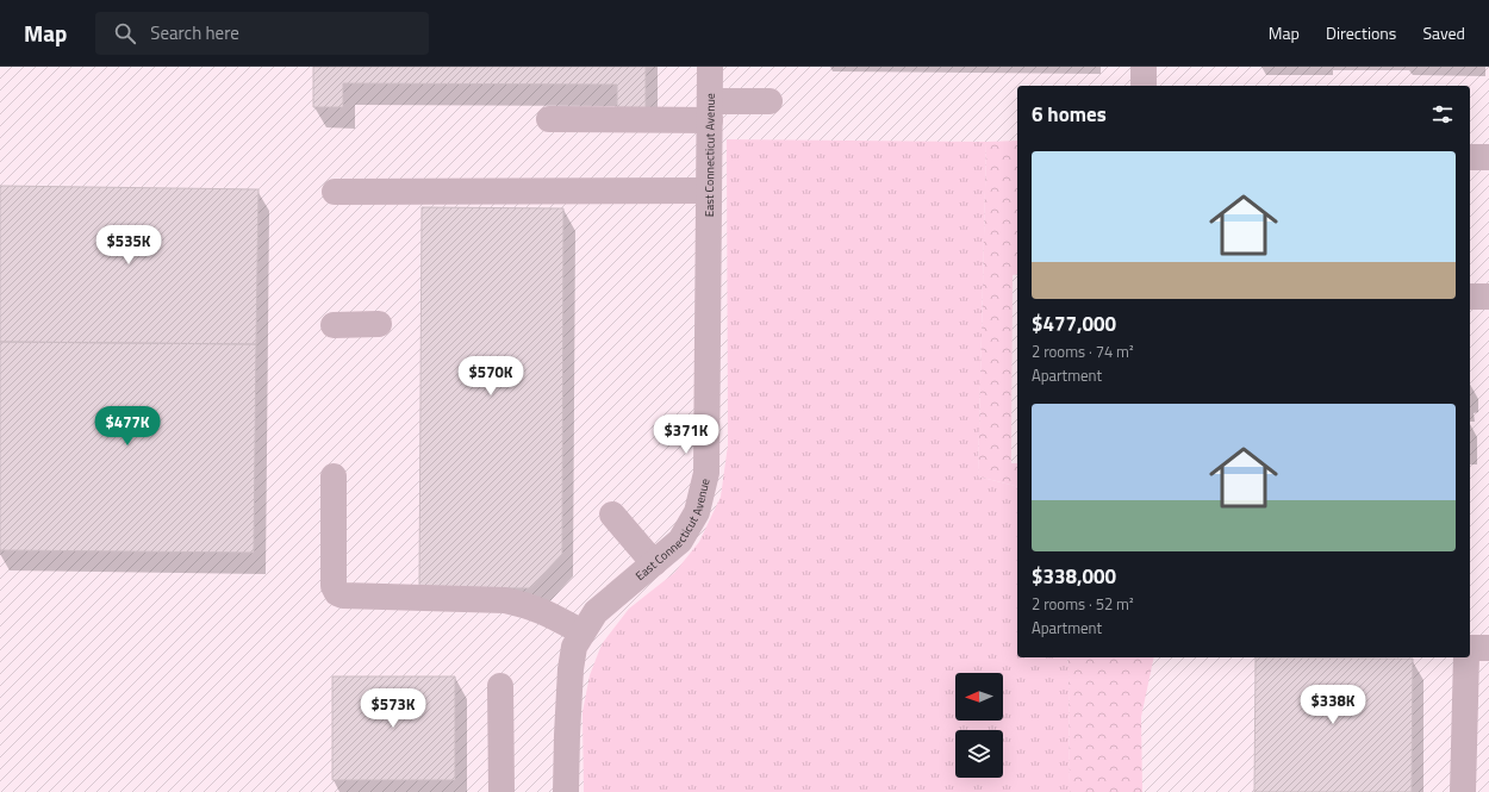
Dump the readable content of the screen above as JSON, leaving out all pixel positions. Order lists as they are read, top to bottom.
{
  "streets": {
    "street": ["East Connecticut Avenue"]
  },
  "north": "left",
  "page": {
    "header": "Map",
    "search": "Search here",
    "nav": ["Map", "Directions", "Saved"],
    "heading": "6 homes",
    "list": [
      {
        "name": "$477,000",
        "note": "2 rooms · 74 m² · Apartment"
      },
      {
        "name": "$338,000",
        "note": "2 rooms · 52 m² · Apartment"
      }
    ],
    "price": [
      "$535K",
      "$570K",
      "$477K",
      "$371K",
      "$338K",
      "$573K"
    ]
  }
}
